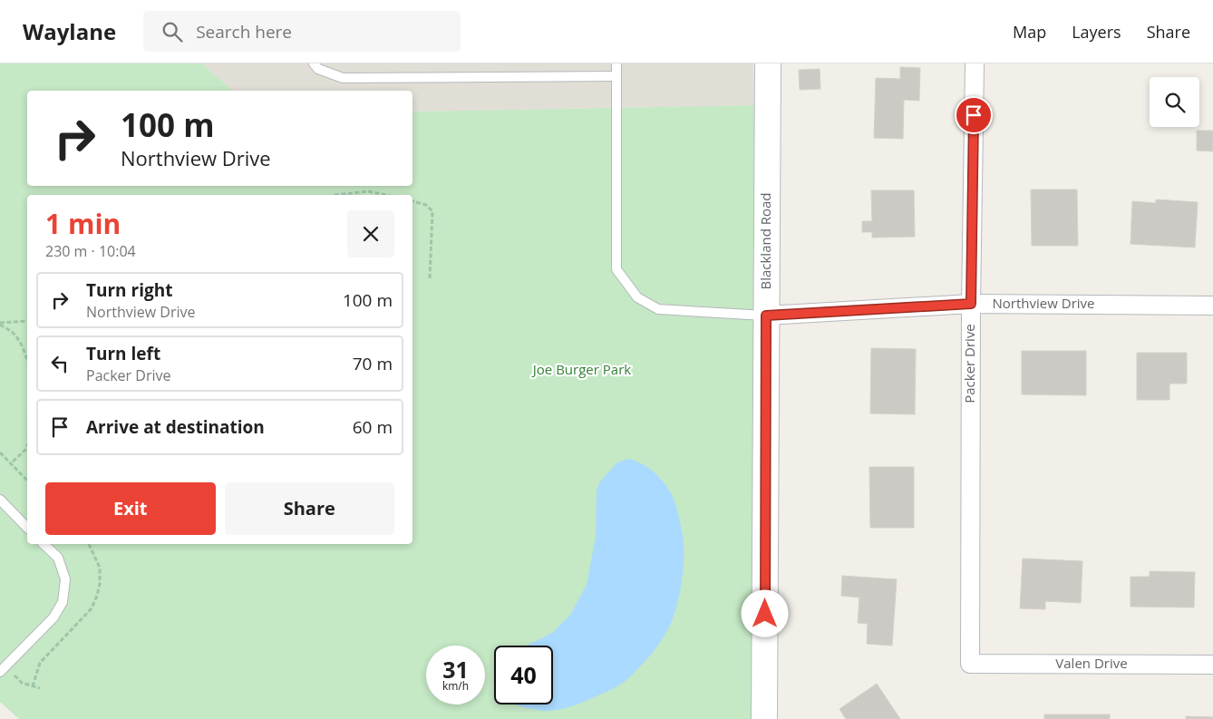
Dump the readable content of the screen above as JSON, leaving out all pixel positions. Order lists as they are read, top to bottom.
{
  "streets": {
    "street": [
      "Blackland Road",
      "Northview Drive",
      "Packer Drive",
      "Valen Drive"
    ]
  },
  "crossings": [
    ["Blackland Road", "Northview Drive"],
    ["Northview Drive", "Packer Drive"],
    ["Packer Drive", "Valen Drive"]
  ],
  "parks": ["Joe Burger Park"],
  "page": {
    "header": "Waylane",
    "search": "Search here",
    "nav": ["Map", "Layers", "Share"],
    "turn": ["100 m", "Northview Drive"],
    "heading": ["1 min", "230 m · 10:04"],
    "list": [
      {
        "name": "Turn right",
        "note": "Northview Drive",
        "value": "100 m"
      },
      {
        "name": "Turn left",
        "note": "Packer Drive",
        "value": "70 m"
      },
      {
        "name": "Arrive at destination",
        "value": "60 m"
      }
    ],
    "buttons": ["Exit", "Share"],
    "speed": "31 km/h",
    "limit": "40"
  }
}
